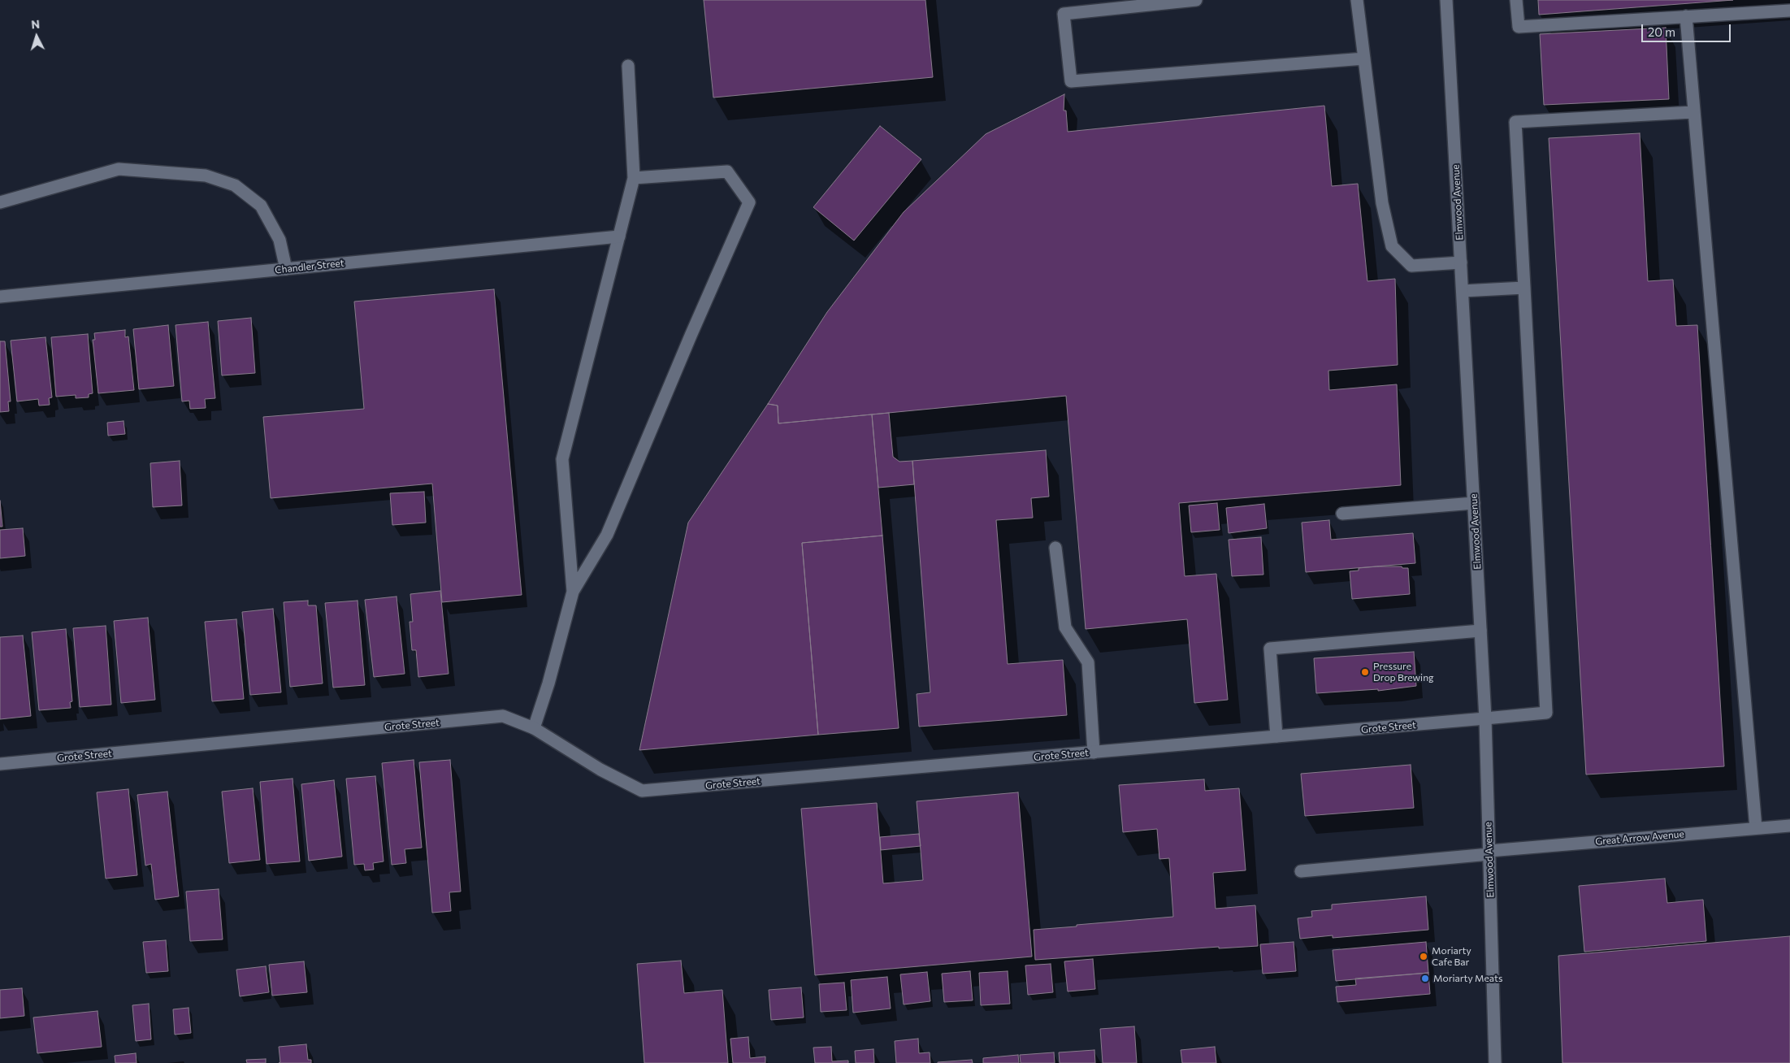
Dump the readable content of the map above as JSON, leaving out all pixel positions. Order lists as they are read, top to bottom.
{
  "streets": {
    "street": [
      "Elmwood Avenue",
      "Chandler Street",
      "Grote Street",
      "Great Arrow Avenue"
    ]
  },
  "crossings": [
    ["Elmwood Avenue", "Grote Street"],
    ["Elmwood Avenue", "Great Arrow Avenue"]
  ],
  "places": ["Pressure Drop Brewing", "Moriarty Cafe Bar", "Moriarty Meats"],
  "scale_bar": "20 m",
  "north": "top"
}
